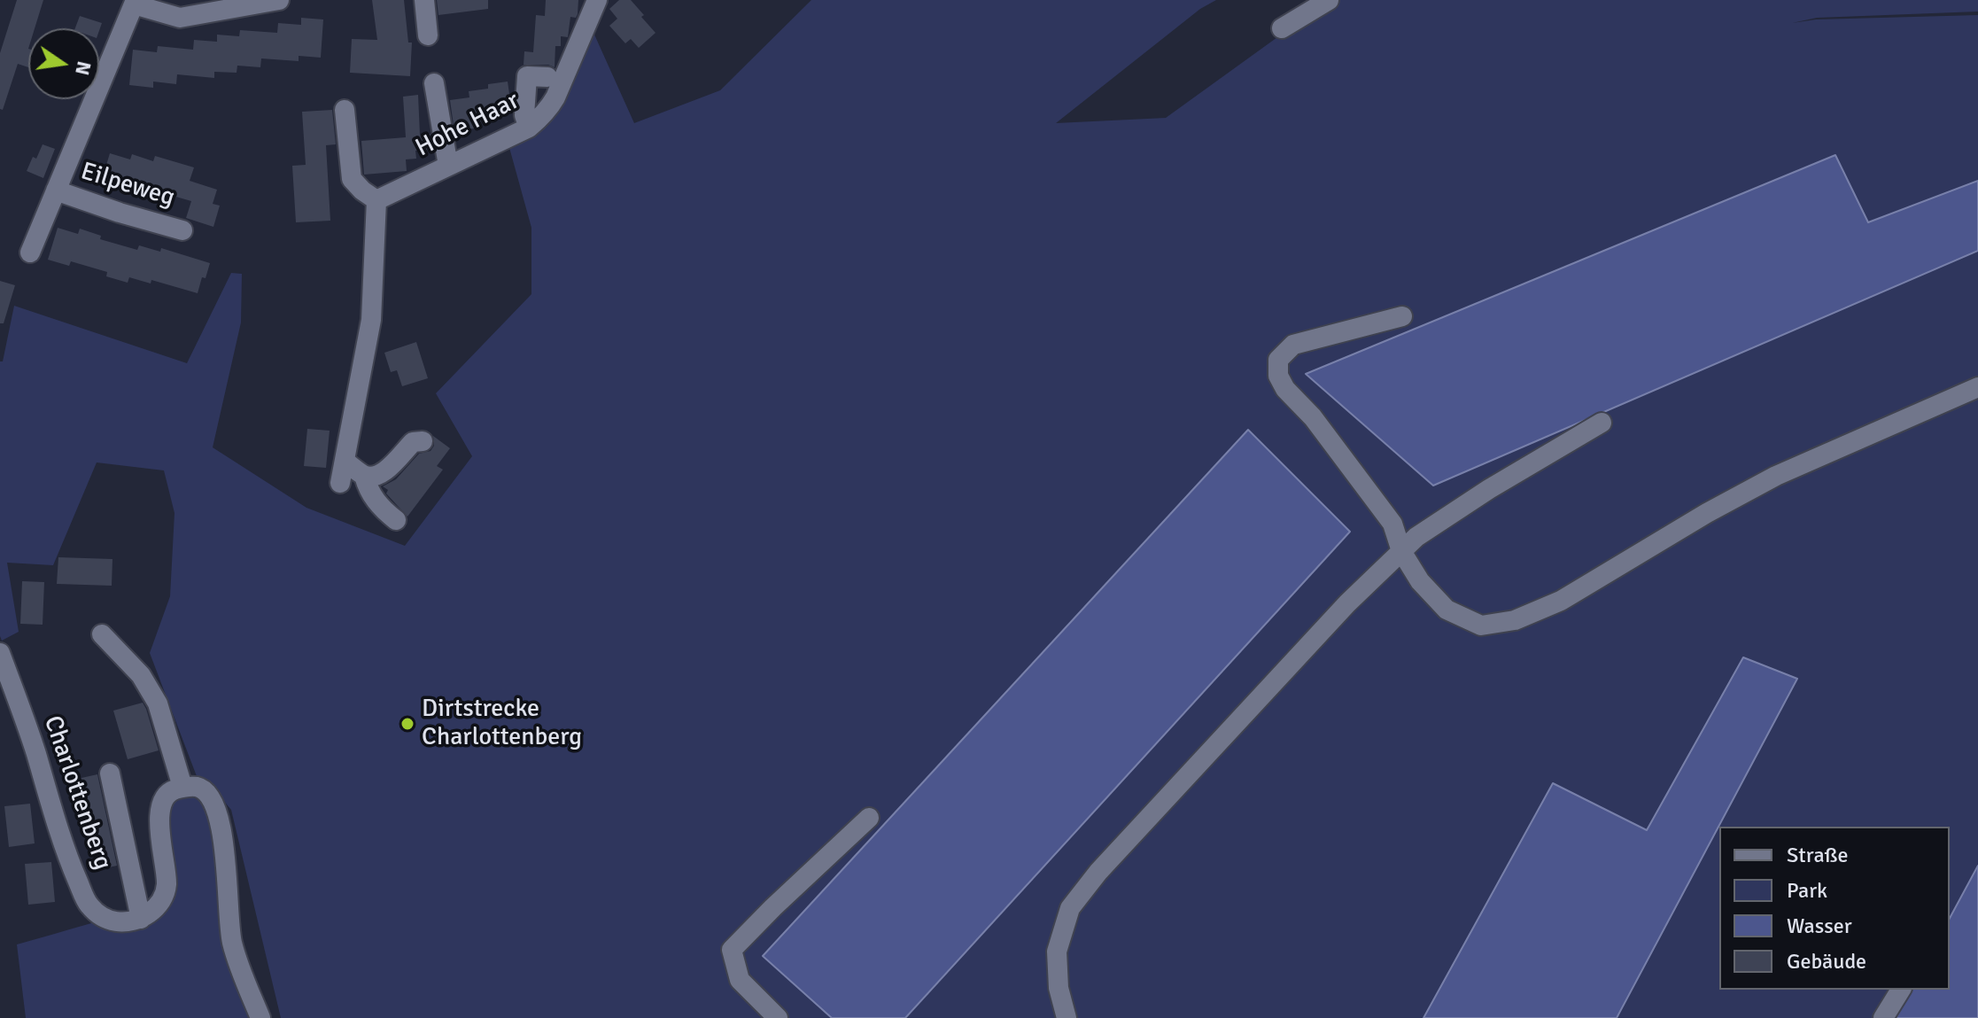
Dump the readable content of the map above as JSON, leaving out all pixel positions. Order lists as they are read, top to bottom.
{
  "streets": {
    "street": ["Hohe Haar", "Eilpeweg", "Charlottenberg"]
  },
  "places": ["Dirtstrecke Charlottenberg"],
  "legend": [
    "Straße",
    "Park",
    "Wasser",
    "Gebäude"
  ],
  "north": "right"
}
